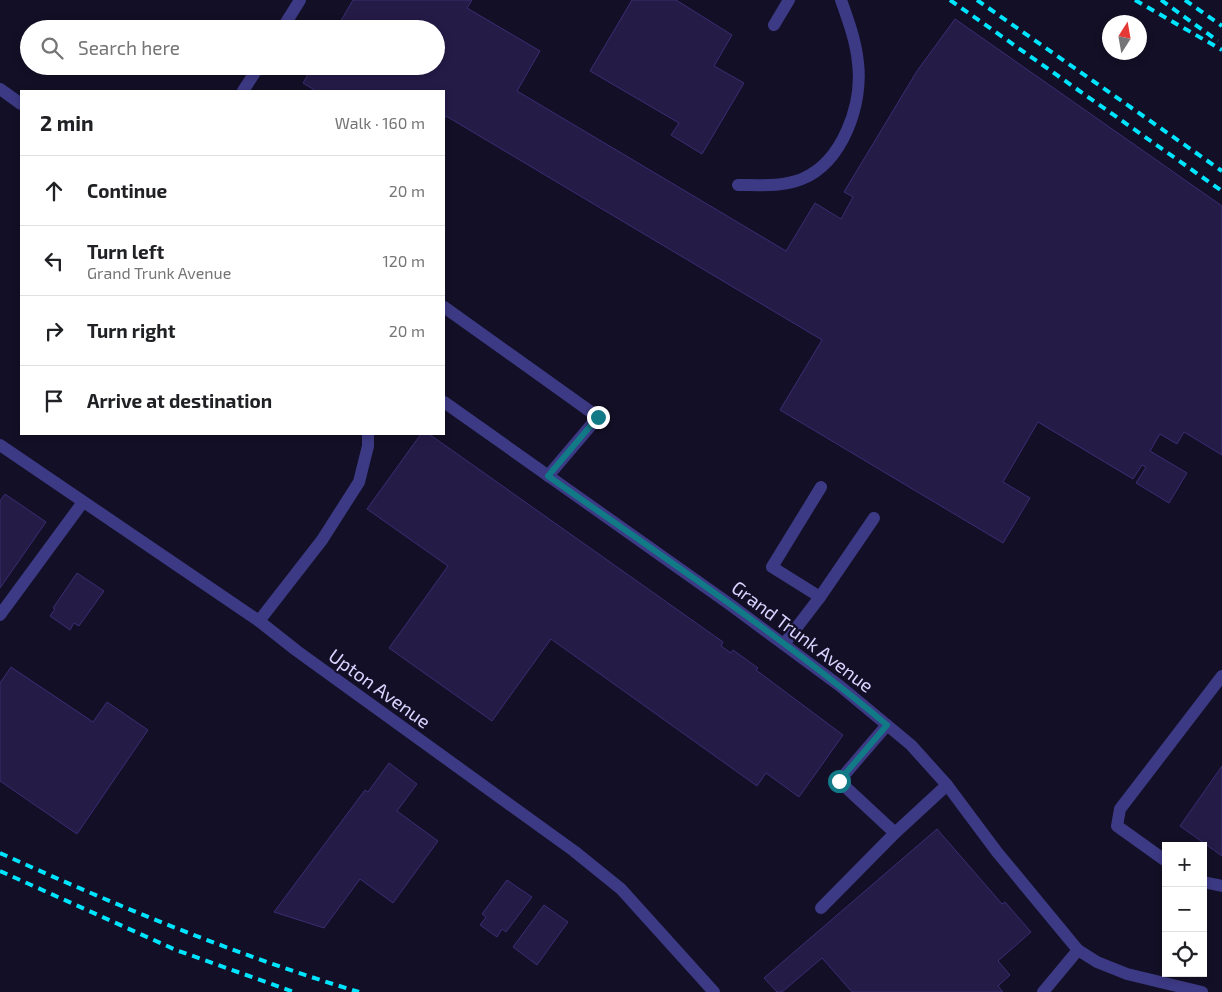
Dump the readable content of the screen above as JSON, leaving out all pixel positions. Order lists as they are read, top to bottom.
{
  "streets": {
    "street": ["Grand Trunk Avenue", "Upton Avenue"]
  },
  "north": "top",
  "page": {
    "search": "Search here",
    "heading": ["2 min", "Walk · 160 m"],
    "list": [
      ["Continue", "20 m"],
      ["Turn left", "Grand Trunk Avenue", "120 m"],
      ["Turn right", "20 m"],
      "Arrive at destination"
    ],
    "map_buttons": ["+", "−"]
  }
}
